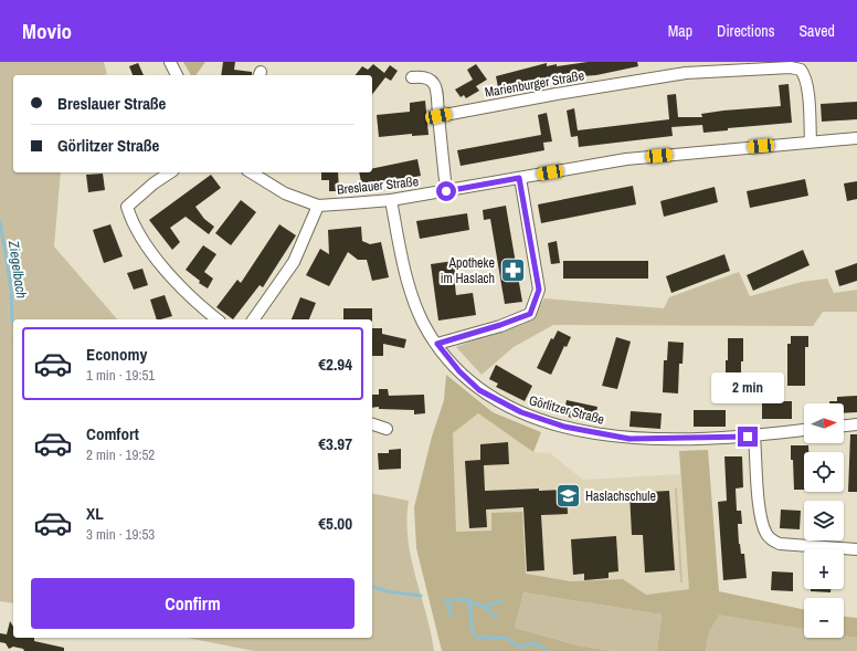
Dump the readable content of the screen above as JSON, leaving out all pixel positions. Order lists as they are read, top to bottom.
{
  "streets": {
    "street": ["Marienburger Straße", "Breslauer Straße", "Görlitzer Straße"]
  },
  "crossings": [
    ["Marienburger Straße", "Breslauer Straße"],
    ["Breslauer Straße", "Görlitzer Straße"]
  ],
  "water": ["Ziegelbach"],
  "places": {
    "pharmacy": ["Apotheke im Haslach"],
    "school or university": ["Haslachschule"]
  },
  "north": "right",
  "page": {
    "header": "Movio",
    "nav": ["Map", "Directions", "Saved"],
    "banner": ["Breslauer Straße", "Görlitzer Straße"],
    "list": [
      {
        "name": "Economy",
        "note": "1 min · 19:51",
        "value": "€2.94"
      },
      {
        "name": "Comfort",
        "note": "2 min · 19:52",
        "value": "€3.97"
      },
      {
        "name": "XL",
        "note": "3 min · 19:53",
        "value": "€5.00"
      }
    ],
    "bubble": "2 min",
    "map_buttons": ["+", "−"],
    "buttons": "Confirm"
  }
}
